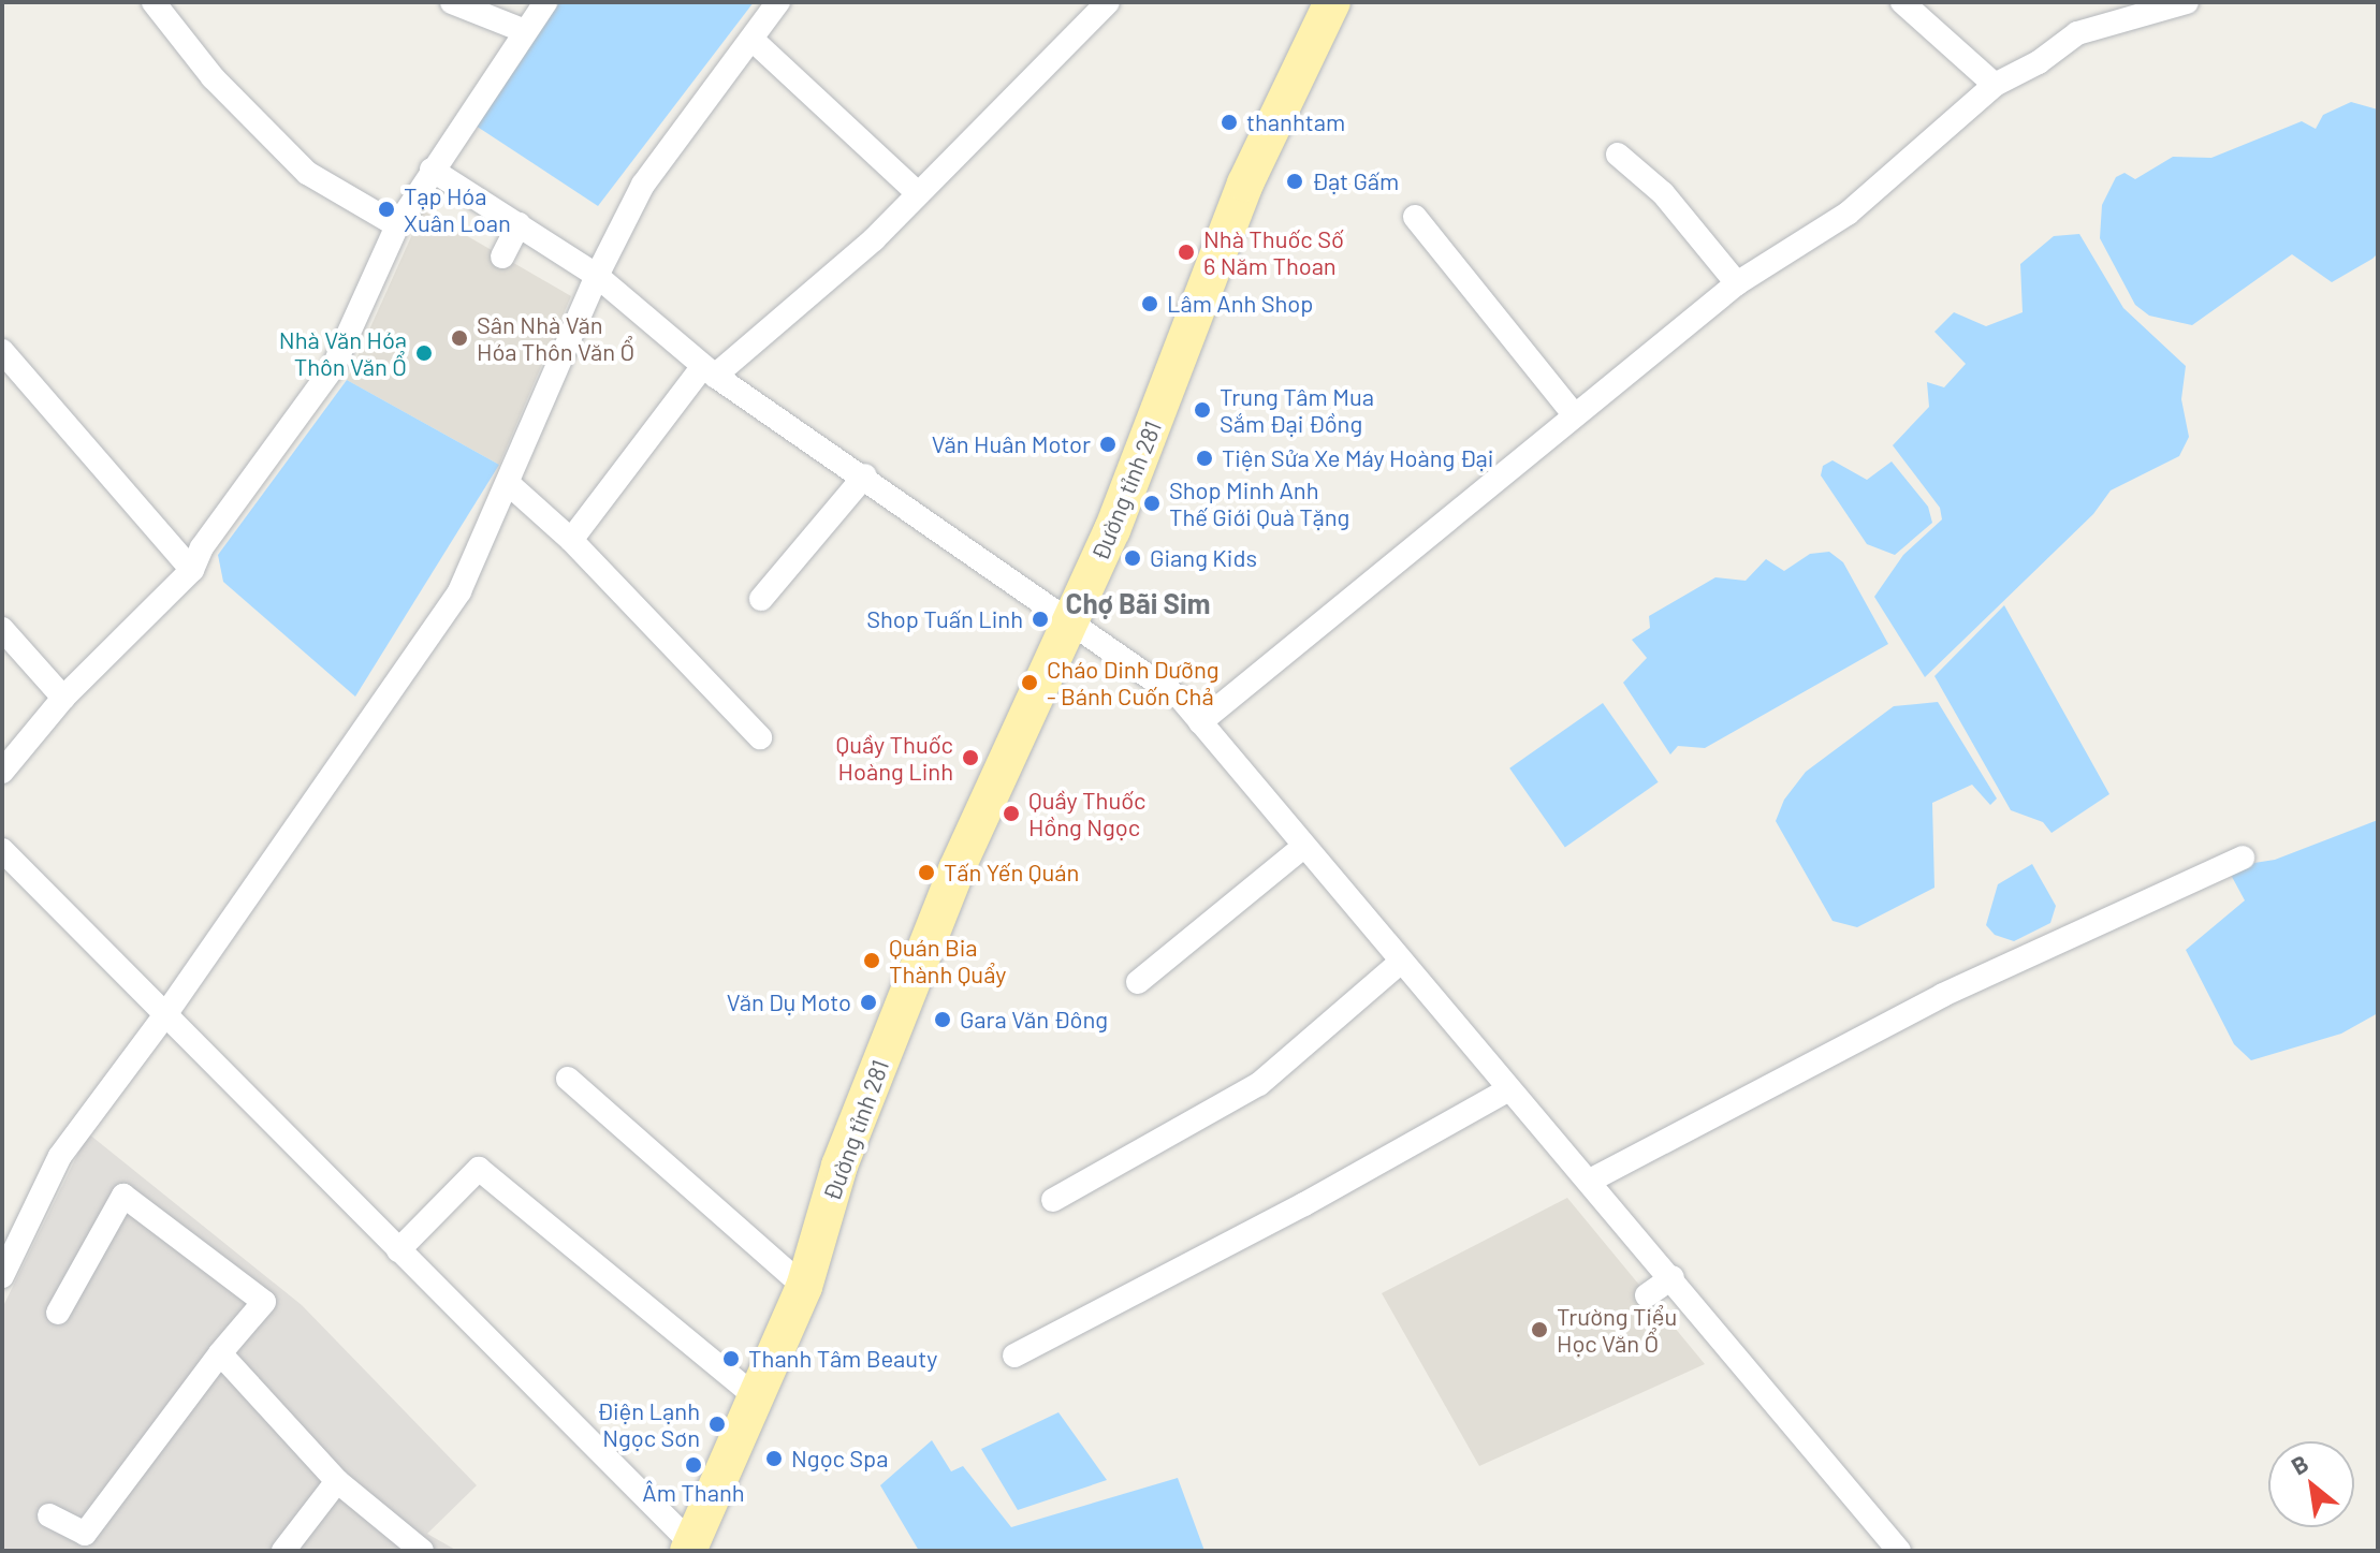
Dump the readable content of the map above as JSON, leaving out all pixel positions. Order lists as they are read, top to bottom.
{
  "streets": {
    "main road": ["Đường tỉnh 281"]
  },
  "districts": ["Chợ Bãi Sim"],
  "places": [
    "thanhtam",
    "Đạt Gấm",
    "Tạp Hóa Xuân Loan",
    "Nhà Thuốc Số 6 Năm Thoan",
    "Lâm Anh Shop",
    "Sân Nhà Văn Hóa Thôn Văn Ổ",
    "Nhà Văn Hóa Thôn Văn Ổ",
    "Trung Tâm Mua Sắm Đại Đồng",
    "Văn Huân Motor",
    "Tiện Sửa Xe Máy Hoàng Đại",
    "Shop Minh Anh Thế Giới Quà Tặng",
    "Giang Kids",
    "Shop Tuấn Linh",
    "Cháo Dinh Dưỡng - Bánh Cuốn Chả",
    "Quầy Thuốc Hoàng Linh",
    "Quầy Thuốc Hồng Ngọc",
    "Tấn Yến Quán",
    "Quán Bia Thành Quẩy",
    "Văn Dụ Moto",
    "Gara Văn Đông",
    "Trường Tiểu Học Văn Ổ",
    "Thanh Tâm Beauty",
    "Điện Lạnh Ngọc Sơn",
    "Ngọc Spa",
    "Âm Thanh"
  ],
  "north": "top left"
}
